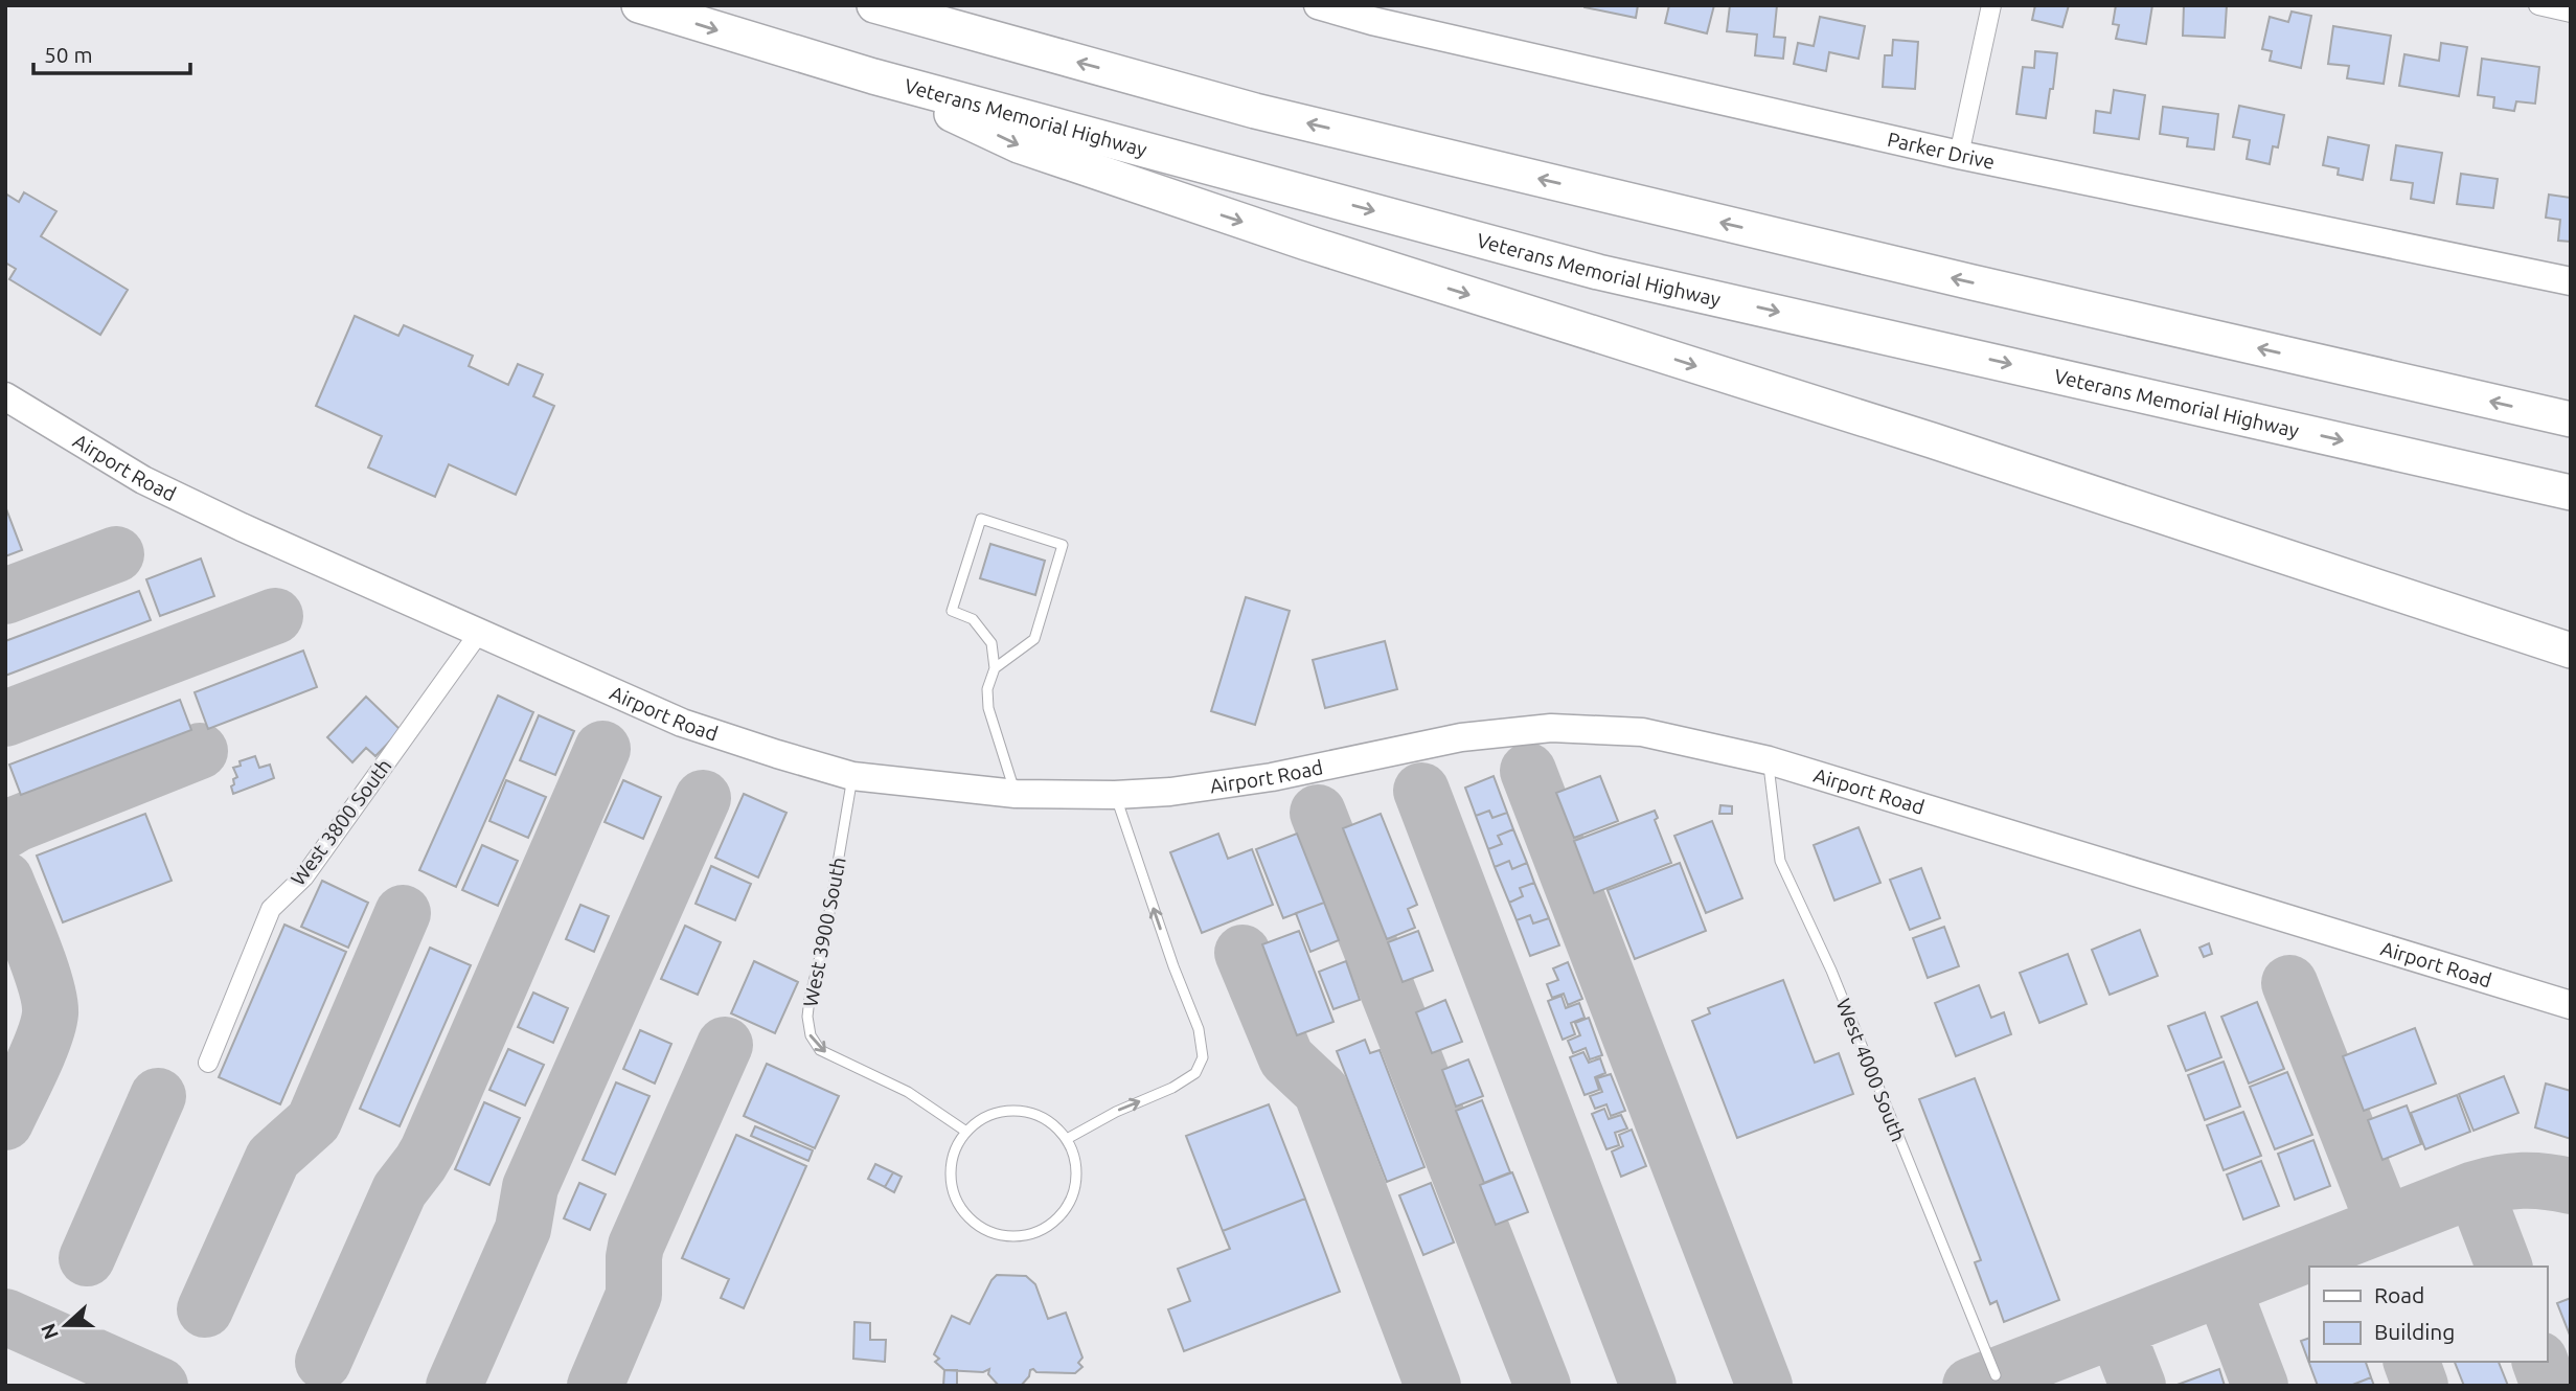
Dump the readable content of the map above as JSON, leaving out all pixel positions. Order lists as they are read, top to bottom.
{
  "streets": {
    "highway": ["Veterans Memorial Highway"],
    "street": ["Parker Drive", "Airport Road", "West 3800 South"],
    "lane": ["West 3900 South", "West 4000 South"]
  },
  "crossings": [
    ["Airport Road", "West 3800 South"],
    ["Airport Road", "West 3900 South"],
    ["Airport Road", "West 4000 South"]
  ],
  "one_way": ["West 3900 South"],
  "legend": ["Road", "Building"],
  "scale_bar": "50 m",
  "north": "left"
}
